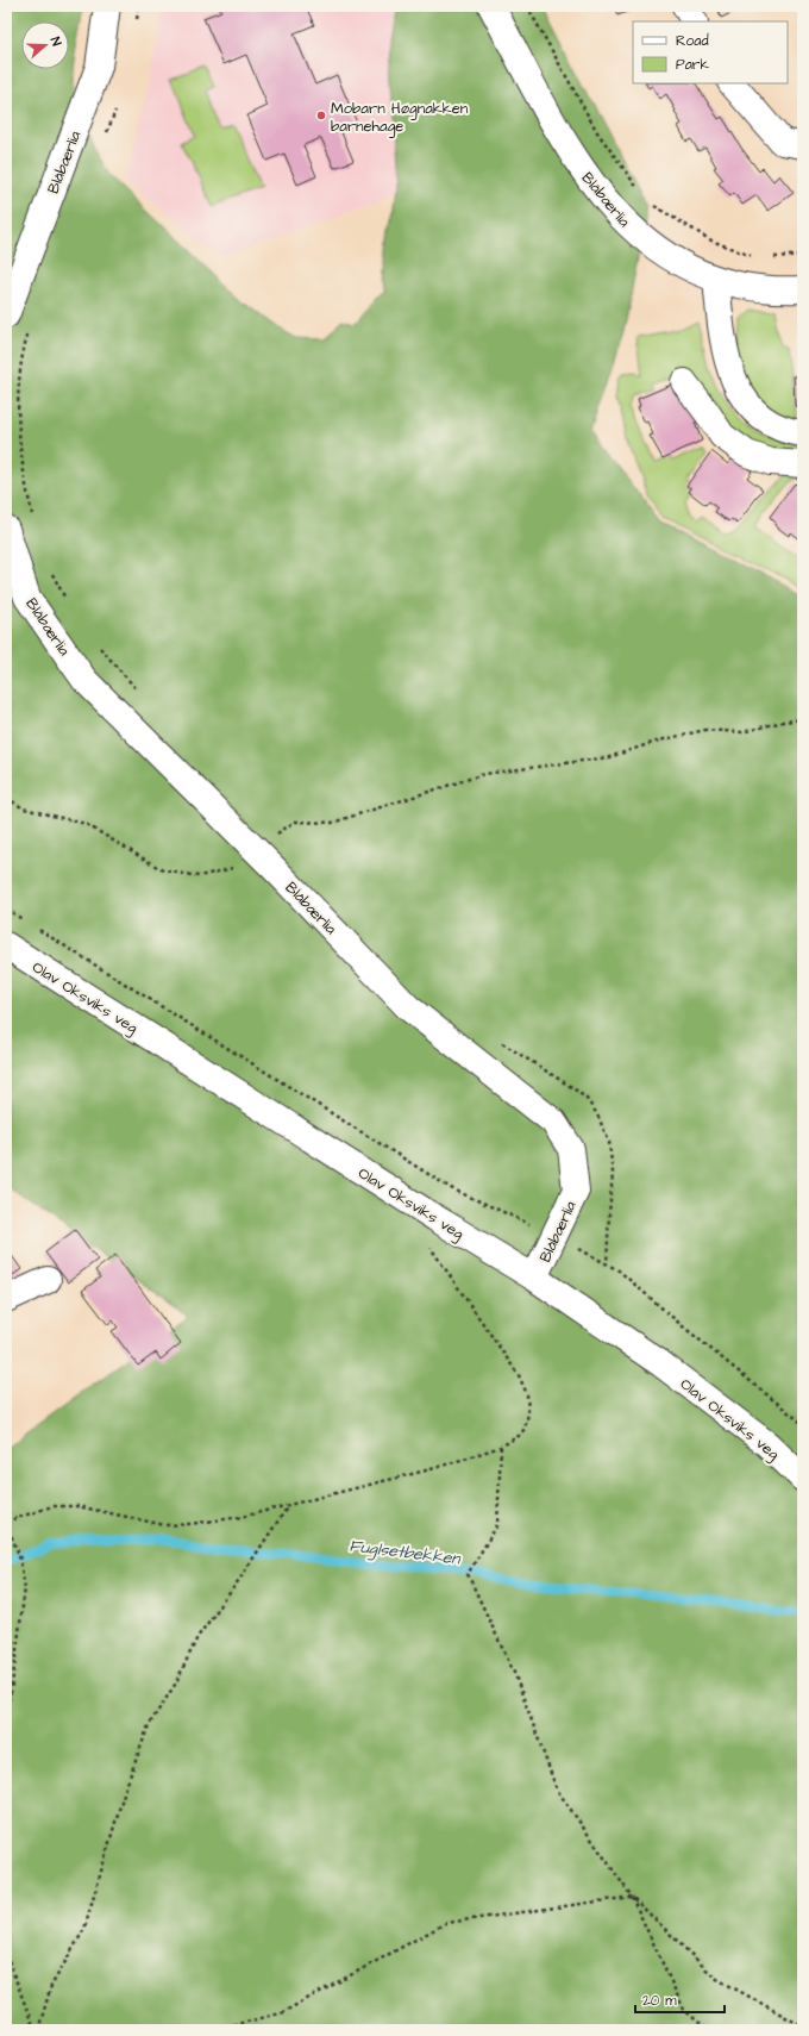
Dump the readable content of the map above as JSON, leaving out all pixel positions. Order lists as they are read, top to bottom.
{
  "streets": {
    "street": ["Blåbærlia", "Olav Oksviks veg"]
  },
  "crossings": [
    ["Blåbærlia", "Olav Oksviks veg"]
  ],
  "water": ["Fuglsetbekken"],
  "places": ["Mobarn Høgnakken barnehage"],
  "legend": ["Road", "Park"],
  "scale_bar": "20 m",
  "north": "right"
}
